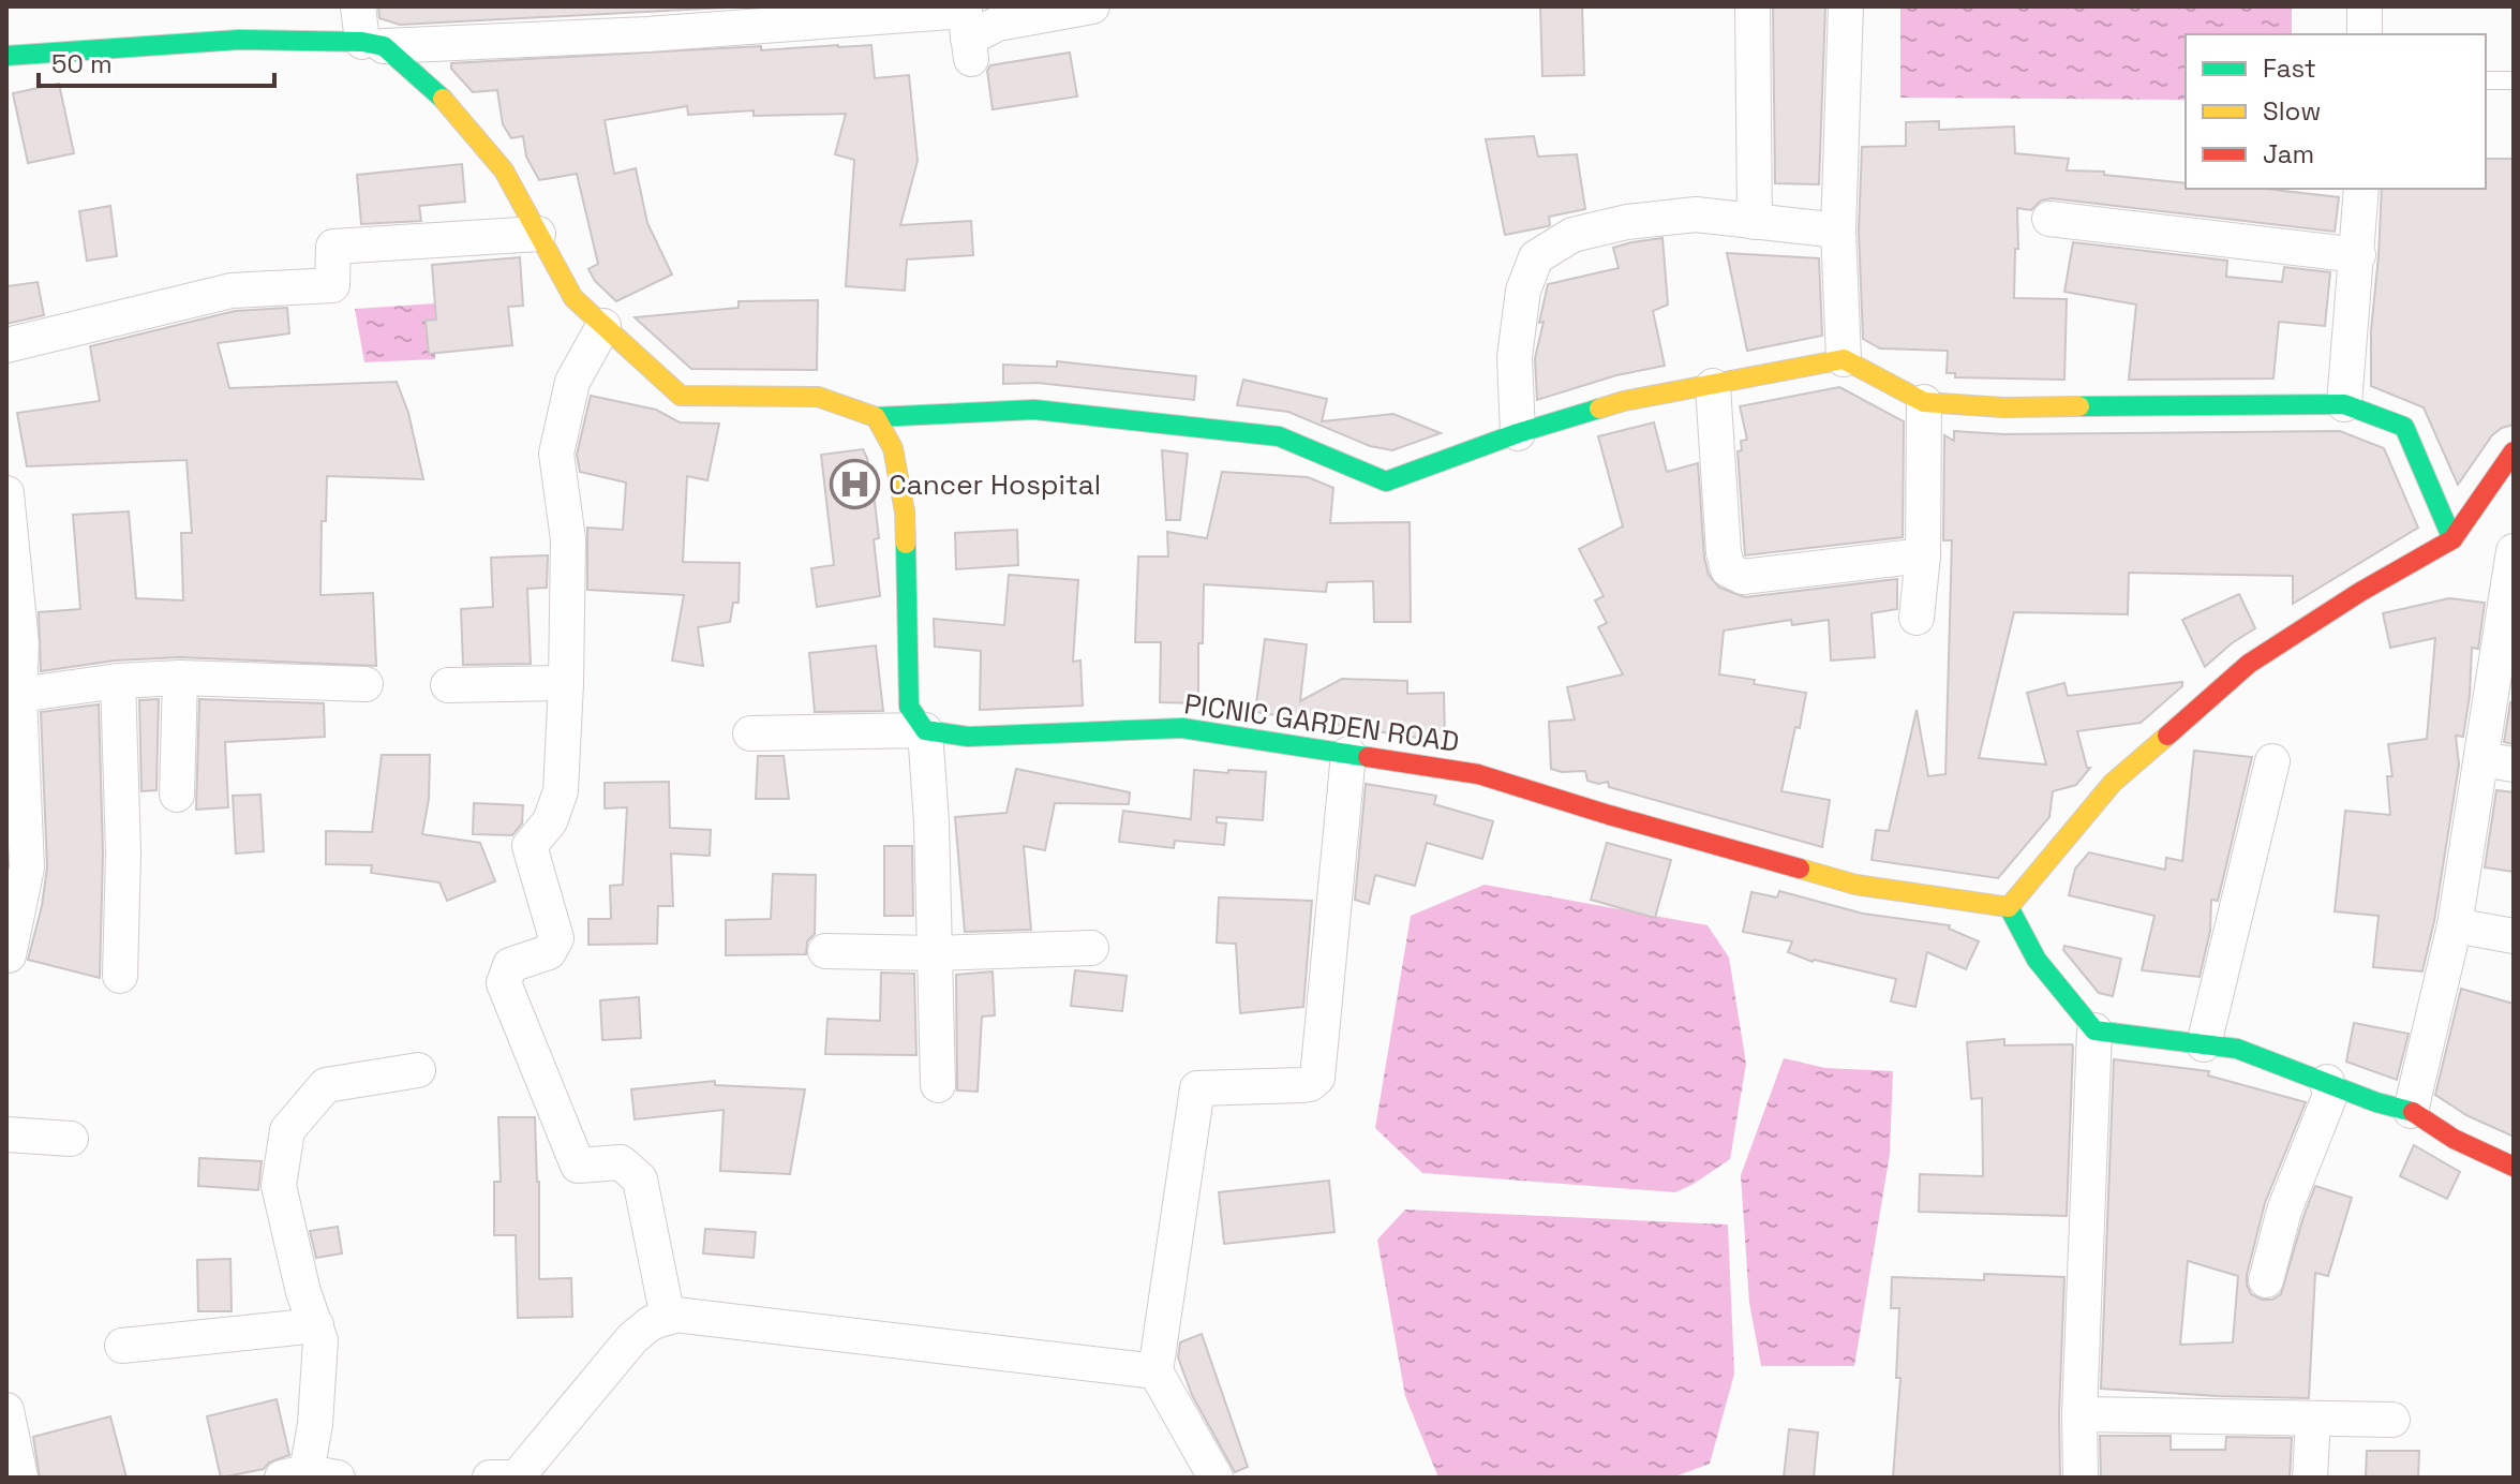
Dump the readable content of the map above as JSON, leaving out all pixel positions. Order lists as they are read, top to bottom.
{
  "streets": {
    "main road": ["PICNIC GARDEN ROAD"]
  },
  "places": {
    "hospital": ["Cancer Hospital"]
  },
  "legend": ["Fast", "Slow", "Jam"],
  "scale_bar": "50 m"
}
